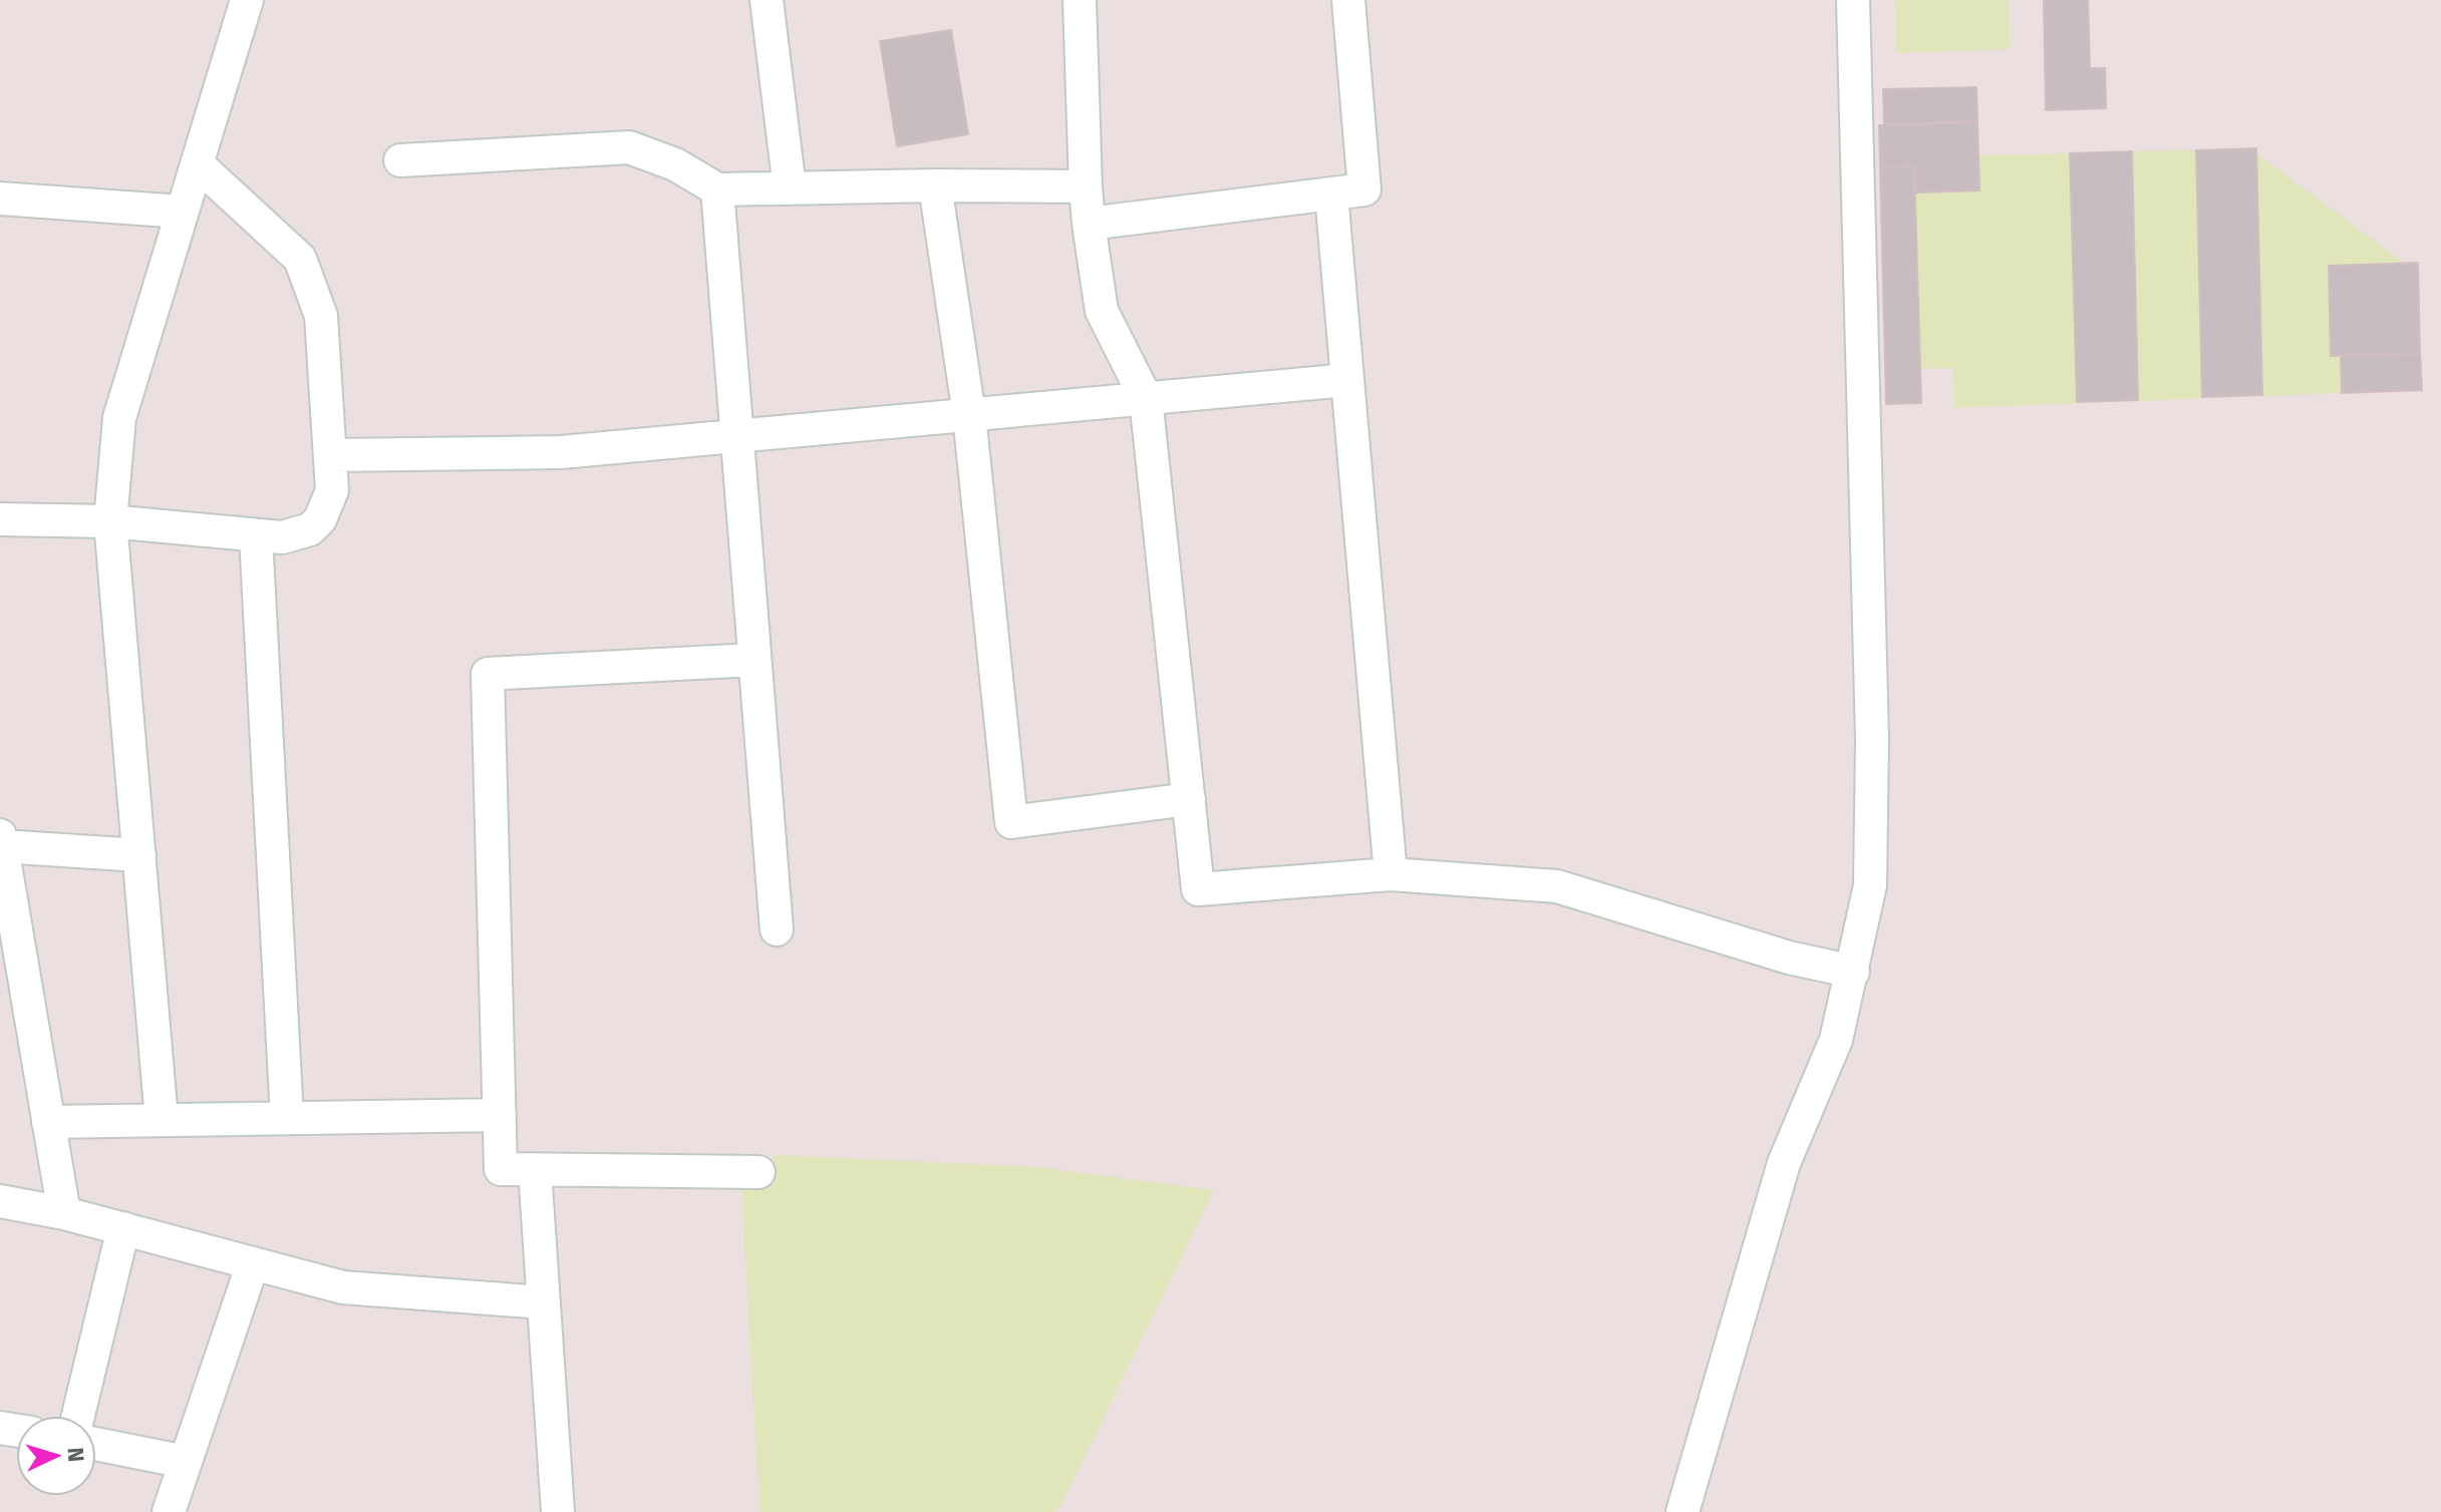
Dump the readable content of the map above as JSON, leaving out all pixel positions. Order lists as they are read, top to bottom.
{
  "north": "right"
}
